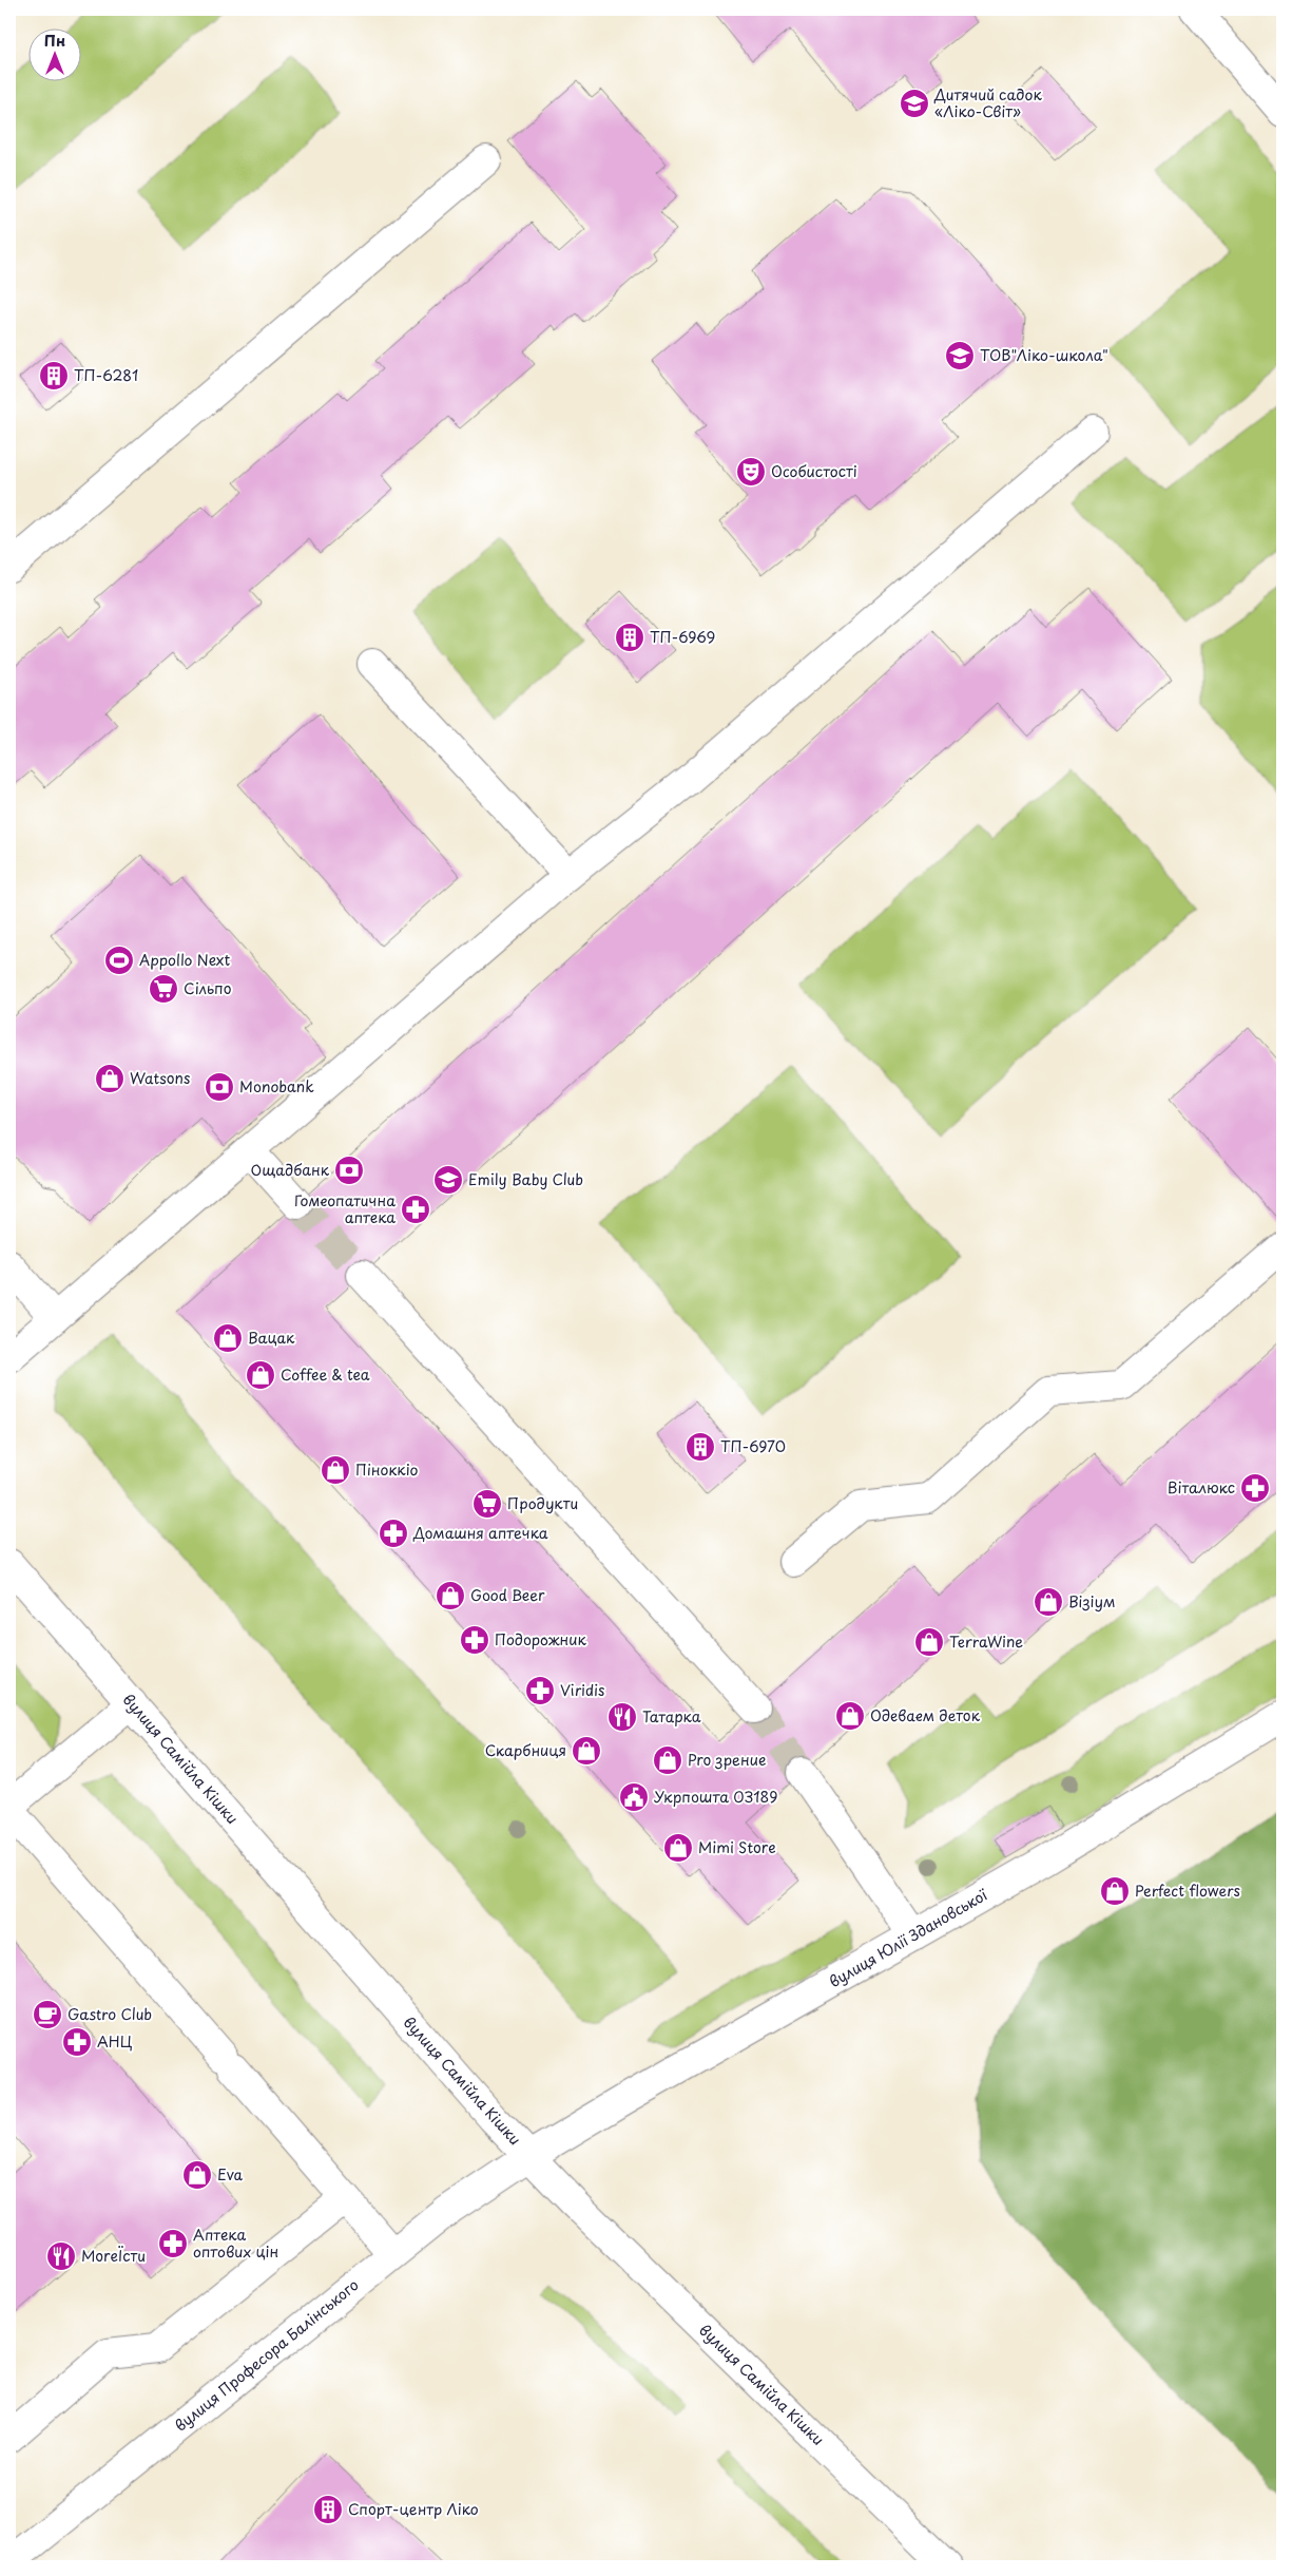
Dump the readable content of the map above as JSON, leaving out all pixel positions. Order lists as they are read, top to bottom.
{
  "streets": {
    "street": ["вулиця Самійла Кішки", "вулиця Юлії Здановської", "вулиця Професора Балінського"]
  },
  "crossings": [
    ["вулиця Самійла Кішки", "вулиця Юлії Здановської"],
    ["вулиця Самійла Кішки", "вулиця Професора Балінського"],
    ["вулиця Юлії Здановської", "вулиця Професора Балінського"]
  ],
  "places": {
    "school or university": ["Дитячий садок «Ліко-Світ»", "ТОВ\"Ліко-школа\"", "Emily Baby Club"],
    "building": [
      "ТП-6281",
      "ТП-6969",
      "ТП-6970",
      "Спорт-центр Ліко"
    ],
    "theatre": ["Особистості"],
    "sports": ["Appollo Next"],
    "supermarket": ["Сільпо", "Продукти"],
    "shop": [
      "Watsons",
      "Вацак",
      "Coffee & tea",
      "Піноккіо",
      "Good Beer",
      "Візіум",
      "TerraWine",
      "Одеваем деток",
      "Скарбниця",
      "Pro зрение",
      "Mimi Store",
      "Perfect flowers",
      "Eva"
    ],
    "bank": ["Monobank", "Ощадбанк"],
    "pharmacy": [
      "Гомеопатична аптека",
      "Віталюкс",
      "Домашня аптечка",
      "Подорожник",
      "Viridis",
      "АНЦ",
      "Аптека оптових цін"
    ],
    "restaurant": ["Татарка", "MoreЇсти"],
    "public building": ["Укрпошта 03189"],
    "cafe": ["Gastro Club"]
  },
  "north": "top"
}
